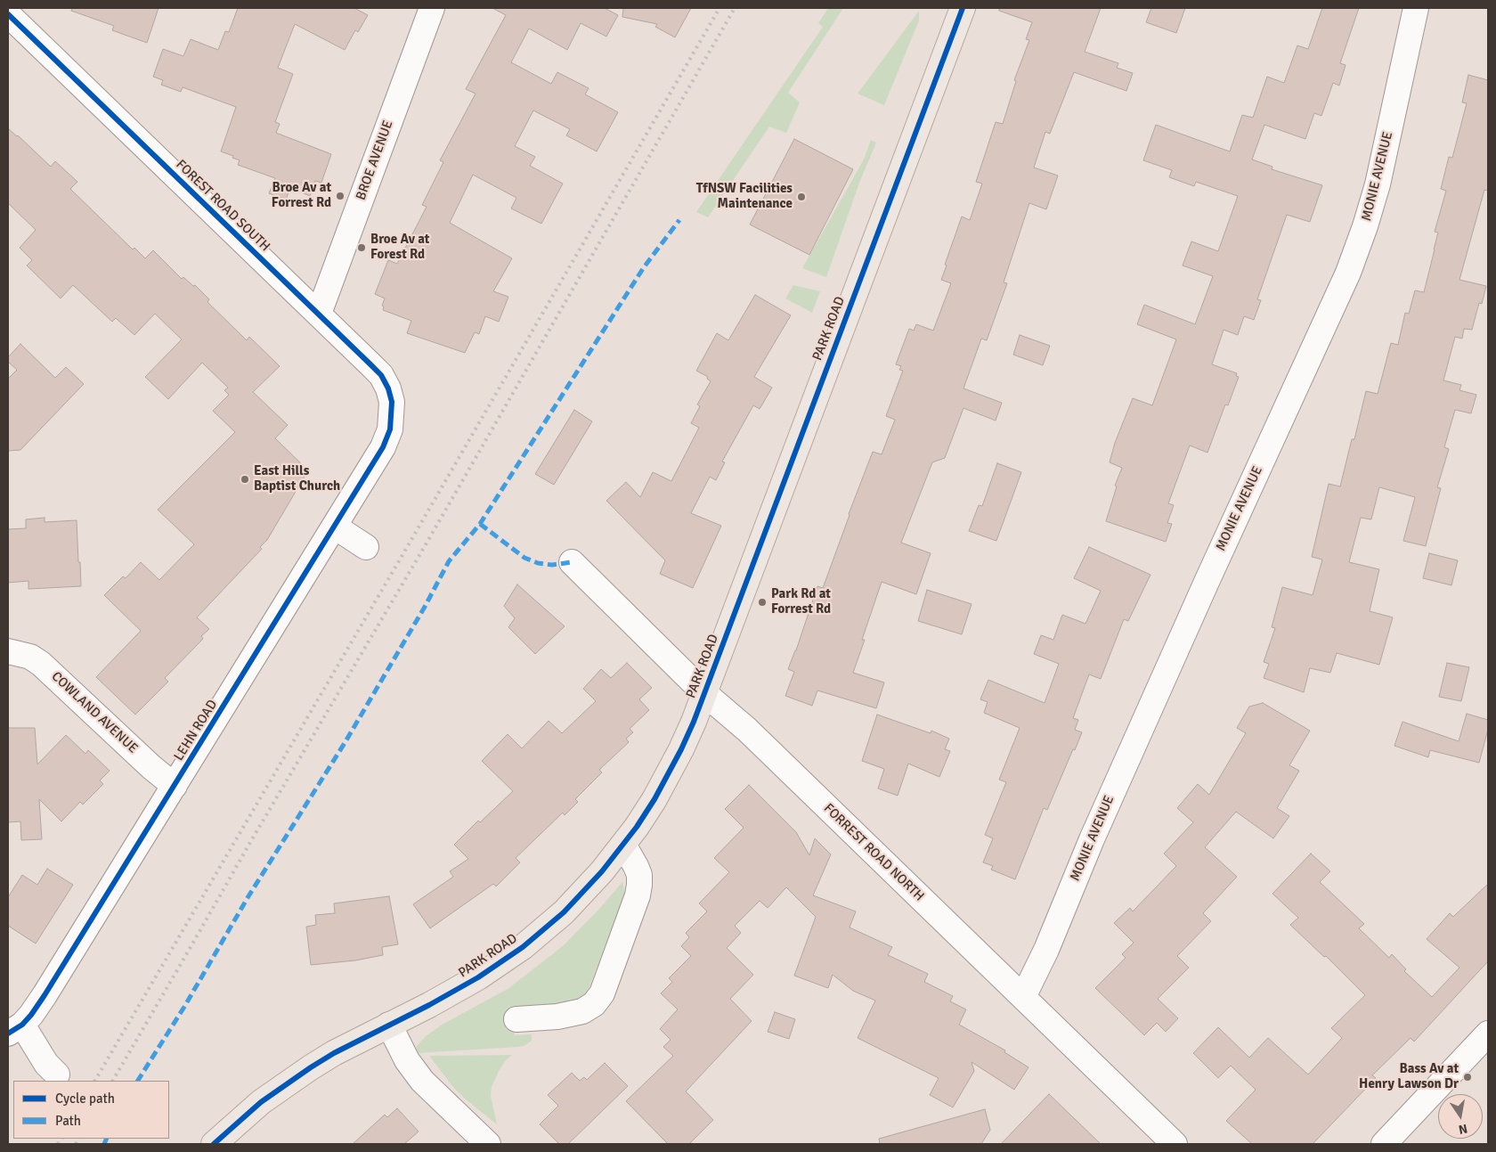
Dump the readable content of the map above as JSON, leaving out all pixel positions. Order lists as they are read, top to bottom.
{
  "streets": {
    "main road": ["PARK ROAD"],
    "street": [
      "BROE AVENUE",
      "MONIE AVENUE",
      "FOREST ROAD SOUTH",
      "COWLAND AVENUE",
      "LEHN ROAD",
      "FORREST ROAD NORTH"
    ]
  },
  "crossings": [
    ["BROE AVENUE", "FOREST ROAD SOUTH"],
    ["MONIE AVENUE", "FORREST ROAD NORTH"],
    ["FOREST ROAD SOUTH", "LEHN ROAD"],
    ["PARK ROAD", "FORREST ROAD NORTH"],
    ["COWLAND AVENUE", "LEHN ROAD"]
  ],
  "places": [
    "Broe Av at Forrest Rd",
    "TfNSW Facilities Maintenance",
    "Broe Av at Forest Rd",
    "East Hills Baptist Church",
    "Park Rd at Forrest Rd",
    "Bass Av at Henry Lawson Dr"
  ],
  "legend": ["Cycle path", "Path"],
  "north": "bottom"
}
